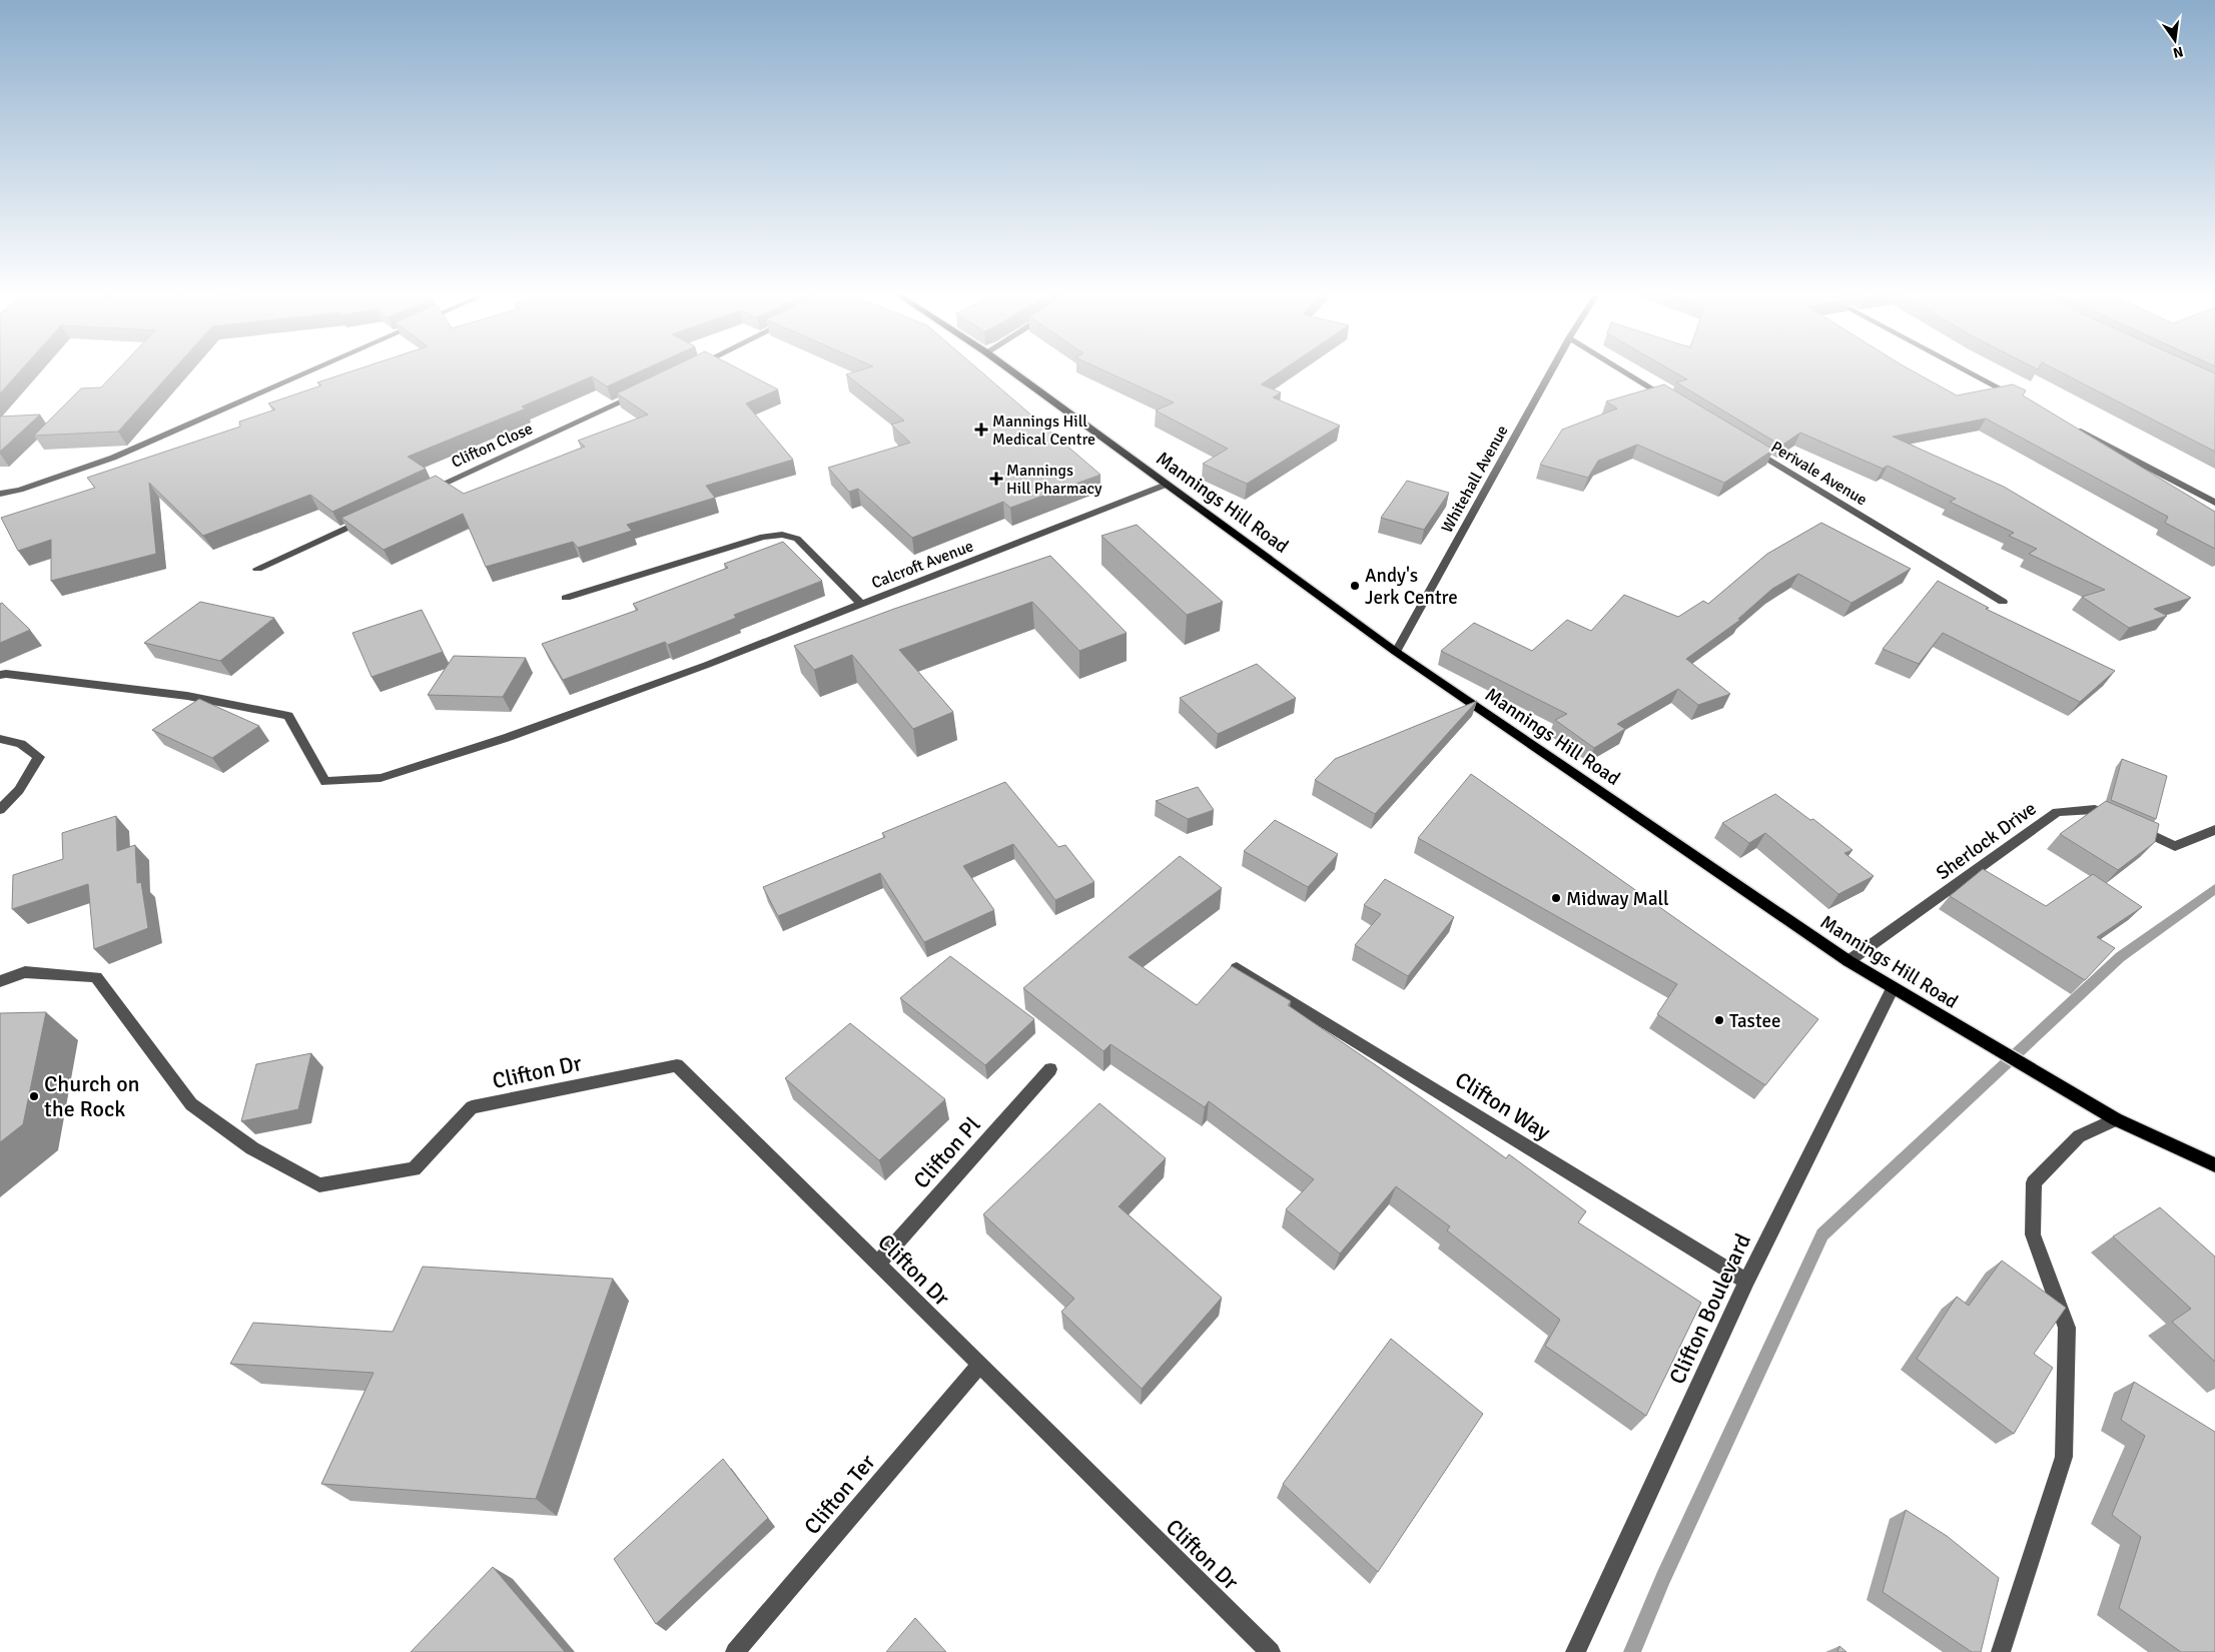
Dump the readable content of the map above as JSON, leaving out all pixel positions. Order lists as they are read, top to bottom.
{
  "streets": {
    "main road": ["Mannings Hill Road"],
    "street": [
      "Clifton Close",
      "Perivale Avenue",
      "Whitehall Avenue",
      "Calcroft Avenue",
      "Sherlock Drive",
      "Clifton Dr",
      "Clifton Way",
      "Clifton Pl",
      "Clifton Boulevard",
      "Clifton Ter"
    ]
  },
  "crossings": [
    ["Whitehall Avenue", "Mannings Hill Road"],
    ["Mannings Hill Road", "Calcroft Avenue"],
    ["Mannings Hill Road", "Sherlock Drive"],
    ["Mannings Hill Road", "Clifton Boulevard"],
    ["Clifton Dr", "Clifton Pl"],
    ["Clifton Dr", "Clifton Ter"],
    ["Clifton Way", "Clifton Boulevard"]
  ],
  "places": {
    "health": ["Mannings Hill Medical Centre", "Mannings Hill Pharmacy"],
    "other": [
      "Andy's Jerk Centre",
      "Midway Mall",
      "Tastee",
      "Church on the Rock"
    ]
  },
  "north": "bottom"
}
